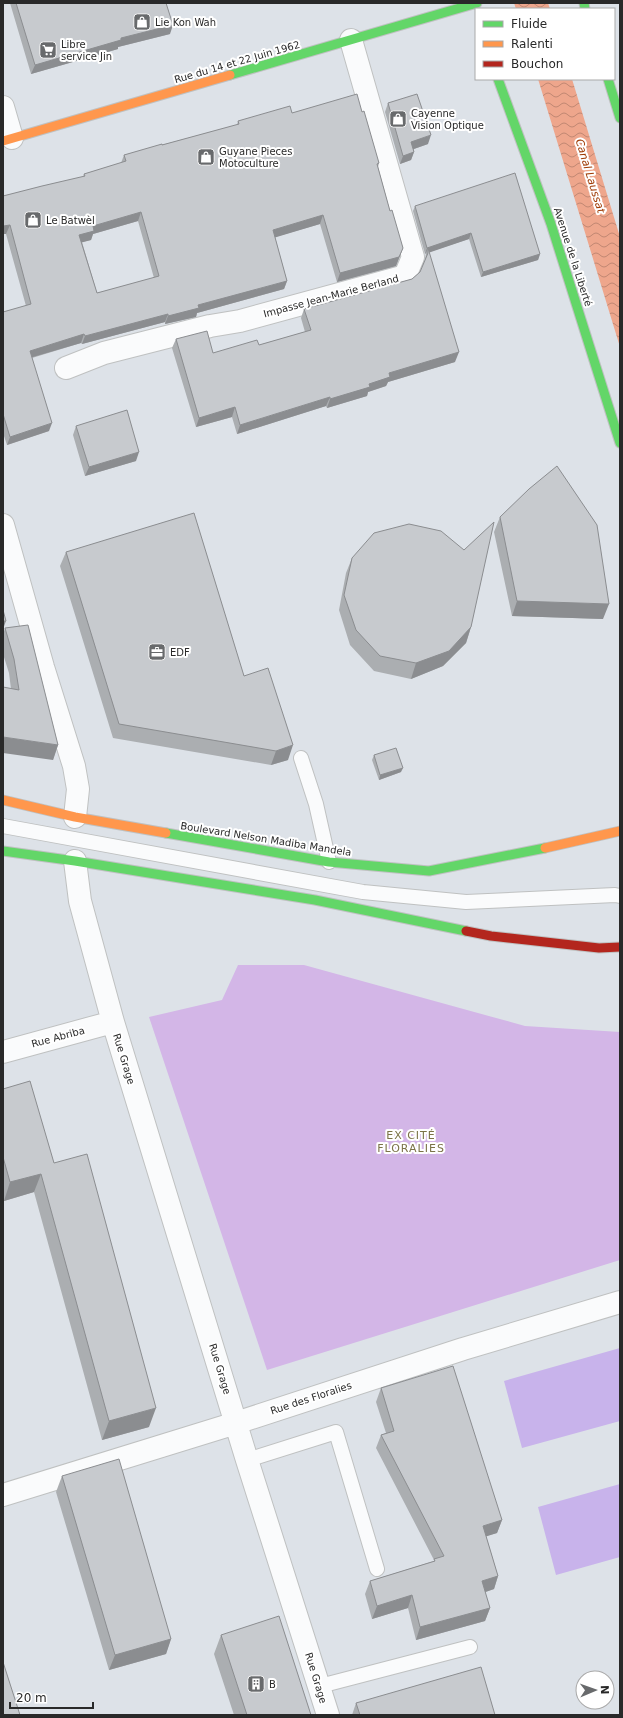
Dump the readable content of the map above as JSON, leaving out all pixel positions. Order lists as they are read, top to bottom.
{
  "streets": {
    "main road": ["Rue du 14 et 22 Juin 1962", "Avenue de la Liberté", "Boulevard Nelson Madiba Mandela"],
    "street": [
      "Impasse Jean-Marie Berland",
      "Rue Abriba",
      "Rue Grage",
      "Rue des Floralies"
    ]
  },
  "crossings": [
    ["Rue du 14 et 22 Juin 1962", "Impasse Jean-Marie Berland"],
    ["Rue Abriba", "Rue Grage"],
    ["Rue Grage", "Rue des Floralies"]
  ],
  "districts": ["EX CITÉ FLORALIES"],
  "water": ["Canal Laussat"],
  "places": {
    "shop": [
      "Lie Kon Wah",
      "Cayenne Vision Optique",
      "Guyane Pieces Motoculture",
      "Le Batwèl"
    ],
    "supermarket": ["Libre service Jin"],
    "office": ["EDF"],
    "building": ["B"]
  },
  "legend": ["Fluide", "Ralenti", "Bouchon"],
  "scale_bar": "20 m",
  "north": "right"
}
